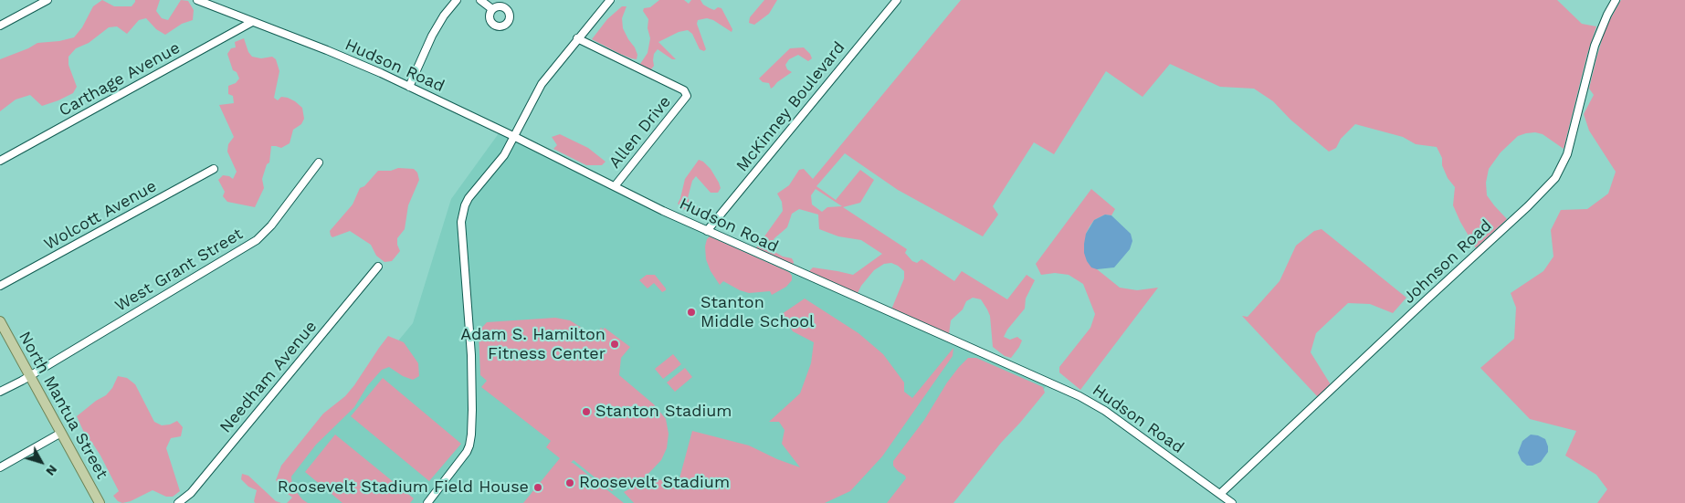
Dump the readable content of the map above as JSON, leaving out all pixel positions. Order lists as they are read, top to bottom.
{
  "streets": {
    "main road": ["North Mantua Street"],
    "street": [
      "Hudson Road",
      "Carthage Avenue",
      "McKinney Boulevard",
      "Allen Drive",
      "Wolcott Avenue",
      "Johnson Road",
      "West Grant Street",
      "Needham Avenue"
    ]
  },
  "crossings": [
    ["Hudson Road", "Carthage Avenue"],
    ["Hudson Road", "McKinney Boulevard"],
    ["Hudson Road", "Allen Drive"],
    ["Hudson Road", "Johnson Road"],
    ["West Grant Street", "North Mantua Street"]
  ],
  "places": [
    "Stanton Middle School",
    "Adam S. Hamilton Fitness Center",
    "Stanton Stadium",
    "Roosevelt Stadium",
    "Roosevelt Stadium Field House"
  ],
  "north": "bottom right"
}
